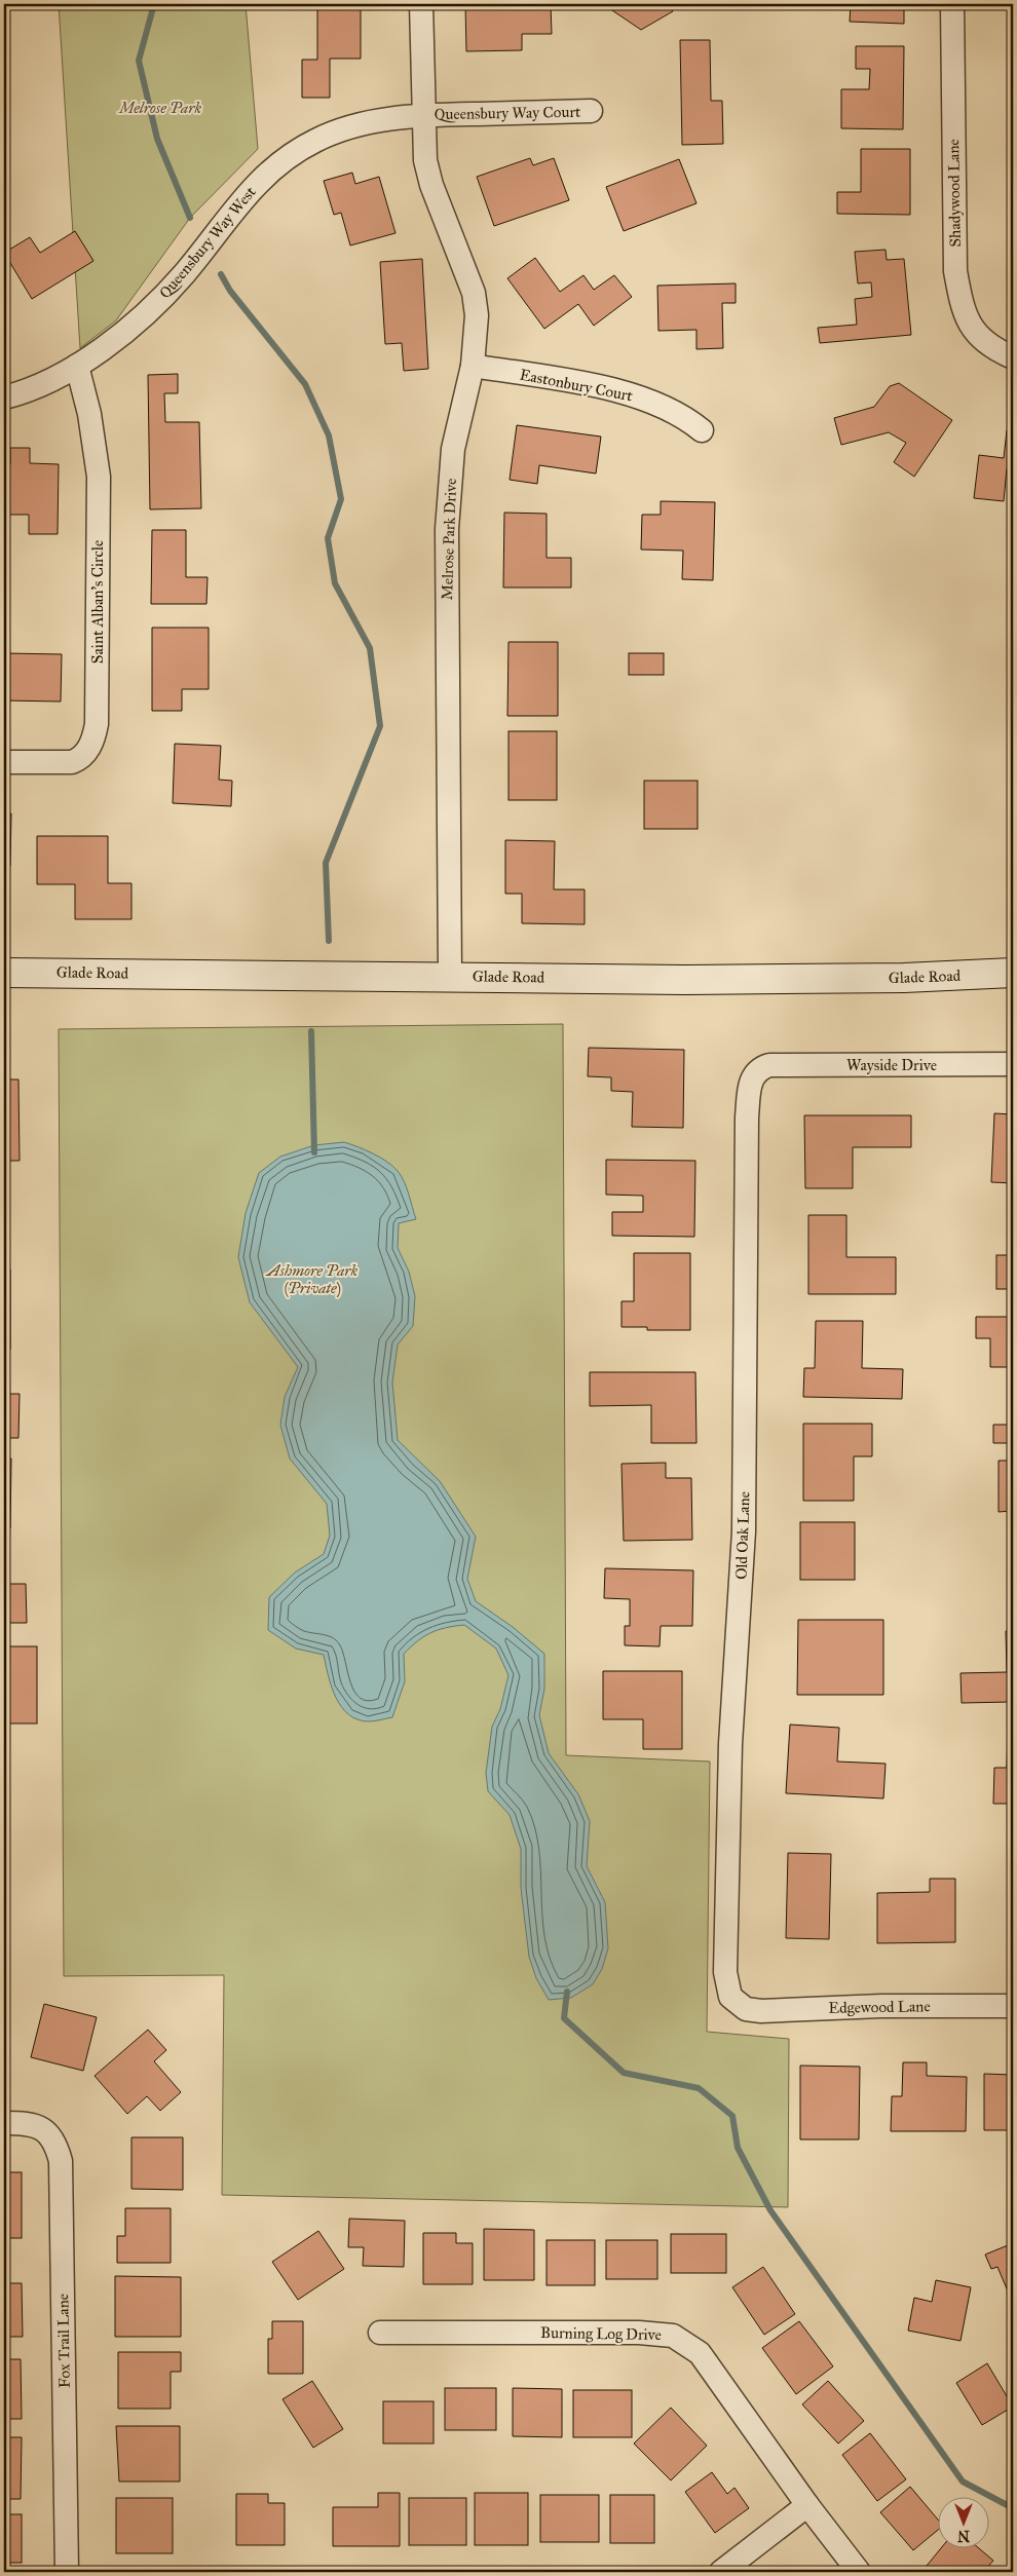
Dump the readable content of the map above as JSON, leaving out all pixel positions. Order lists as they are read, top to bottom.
{
  "streets": {
    "main road": ["Glade Road"],
    "street": [
      "Queensbury Way Court",
      "Shadywood Lane",
      "Queensbury Way West",
      "Eastonbury Court",
      "Melrose Park Drive",
      "Saint Alban's Circle",
      "Wayside Drive",
      "Old Oak Lane",
      "Edgewood Lane",
      "Burning Log Drive",
      "Fox Trail Lane"
    ]
  },
  "crossings": [
    ["Queensbury Way Court", "Queensbury Way West"],
    ["Queensbury Way Court", "Melrose Park Drive"],
    ["Queensbury Way West", "Melrose Park Drive"],
    ["Queensbury Way West", "Saint Alban's Circle"],
    ["Eastonbury Court", "Melrose Park Drive"],
    ["Melrose Park Drive", "Glade Road"],
    ["Wayside Drive", "Old Oak Lane"],
    ["Old Oak Lane", "Edgewood Lane"]
  ],
  "parks": ["Melrose Park", "Ashmore Park (Private)"],
  "north": "bottom"
}
